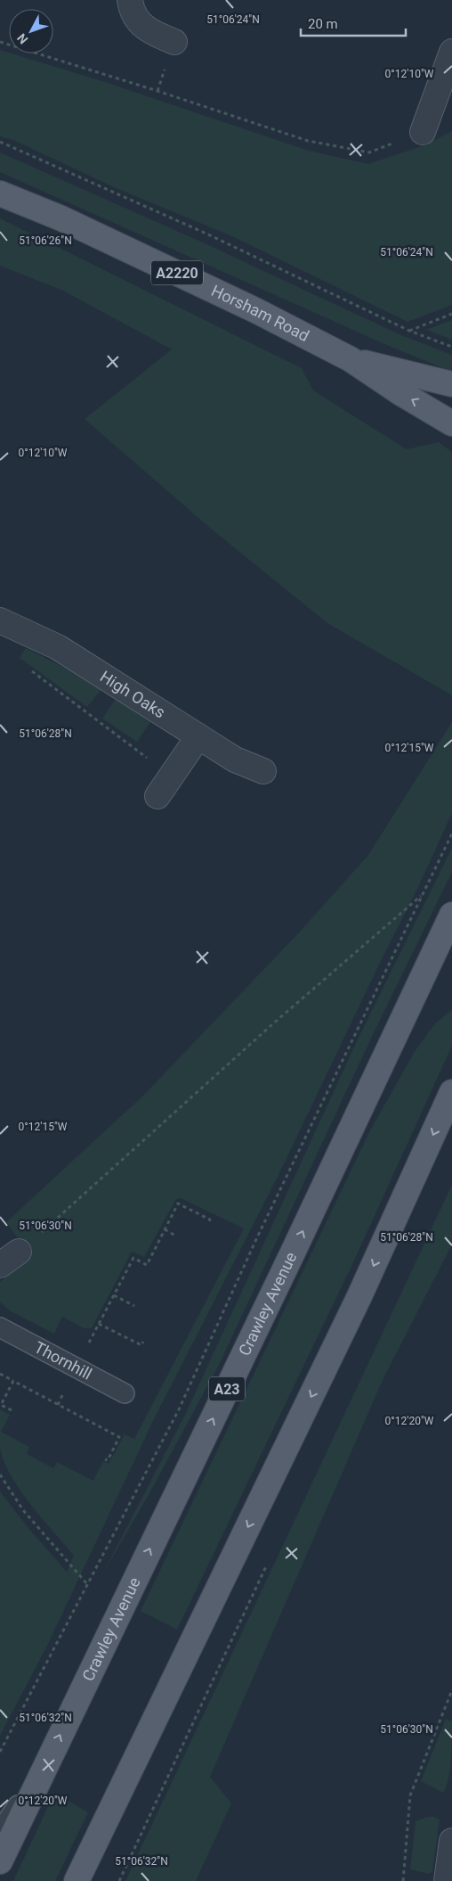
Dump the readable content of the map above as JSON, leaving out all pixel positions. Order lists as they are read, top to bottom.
{
  "streets": {
    "main road": [
      "A2220",
      "Horsham Road",
      "Crawley Avenue",
      "A23"
    ],
    "street": ["High Oaks"],
    "lane": ["Thornhill"]
  },
  "scale_bar": "20 m",
  "north": "bottom left",
  "coordinates": [
    "51°06'24\"N",
    "0°12'10\"W",
    "51°06'26\"N",
    "51°06'28\"N",
    "0°12'15\"W",
    "51°06'30\"N",
    "0°12'20\"W",
    "51°06'32\"N"
  ]
}
